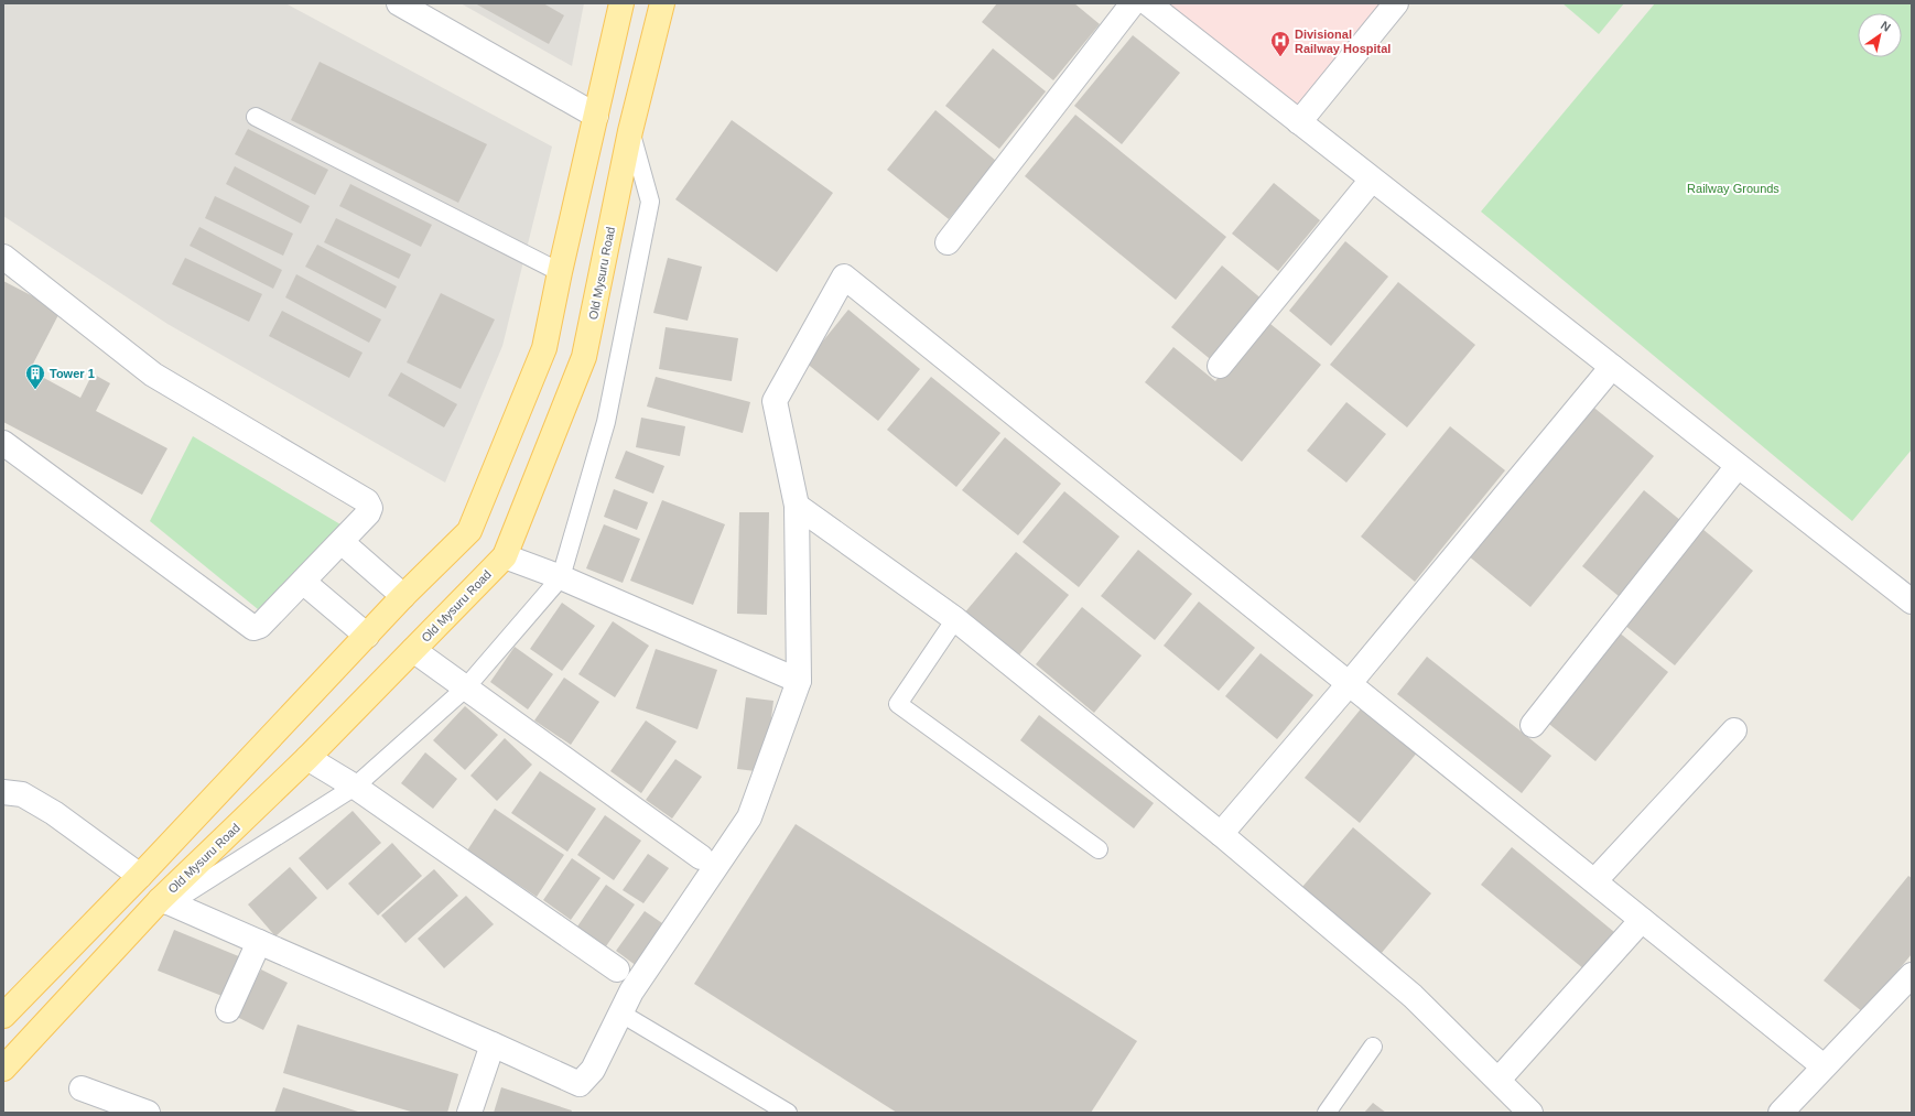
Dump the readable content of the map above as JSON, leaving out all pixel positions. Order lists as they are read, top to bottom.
{
  "streets": {
    "main road": ["Old Mysuru Road"]
  },
  "parks": ["Railway Grounds"],
  "places": {
    "hospital": ["Divisional Railway Hospital"],
    "building": ["Tower 1"]
  },
  "north": "top right"
}
